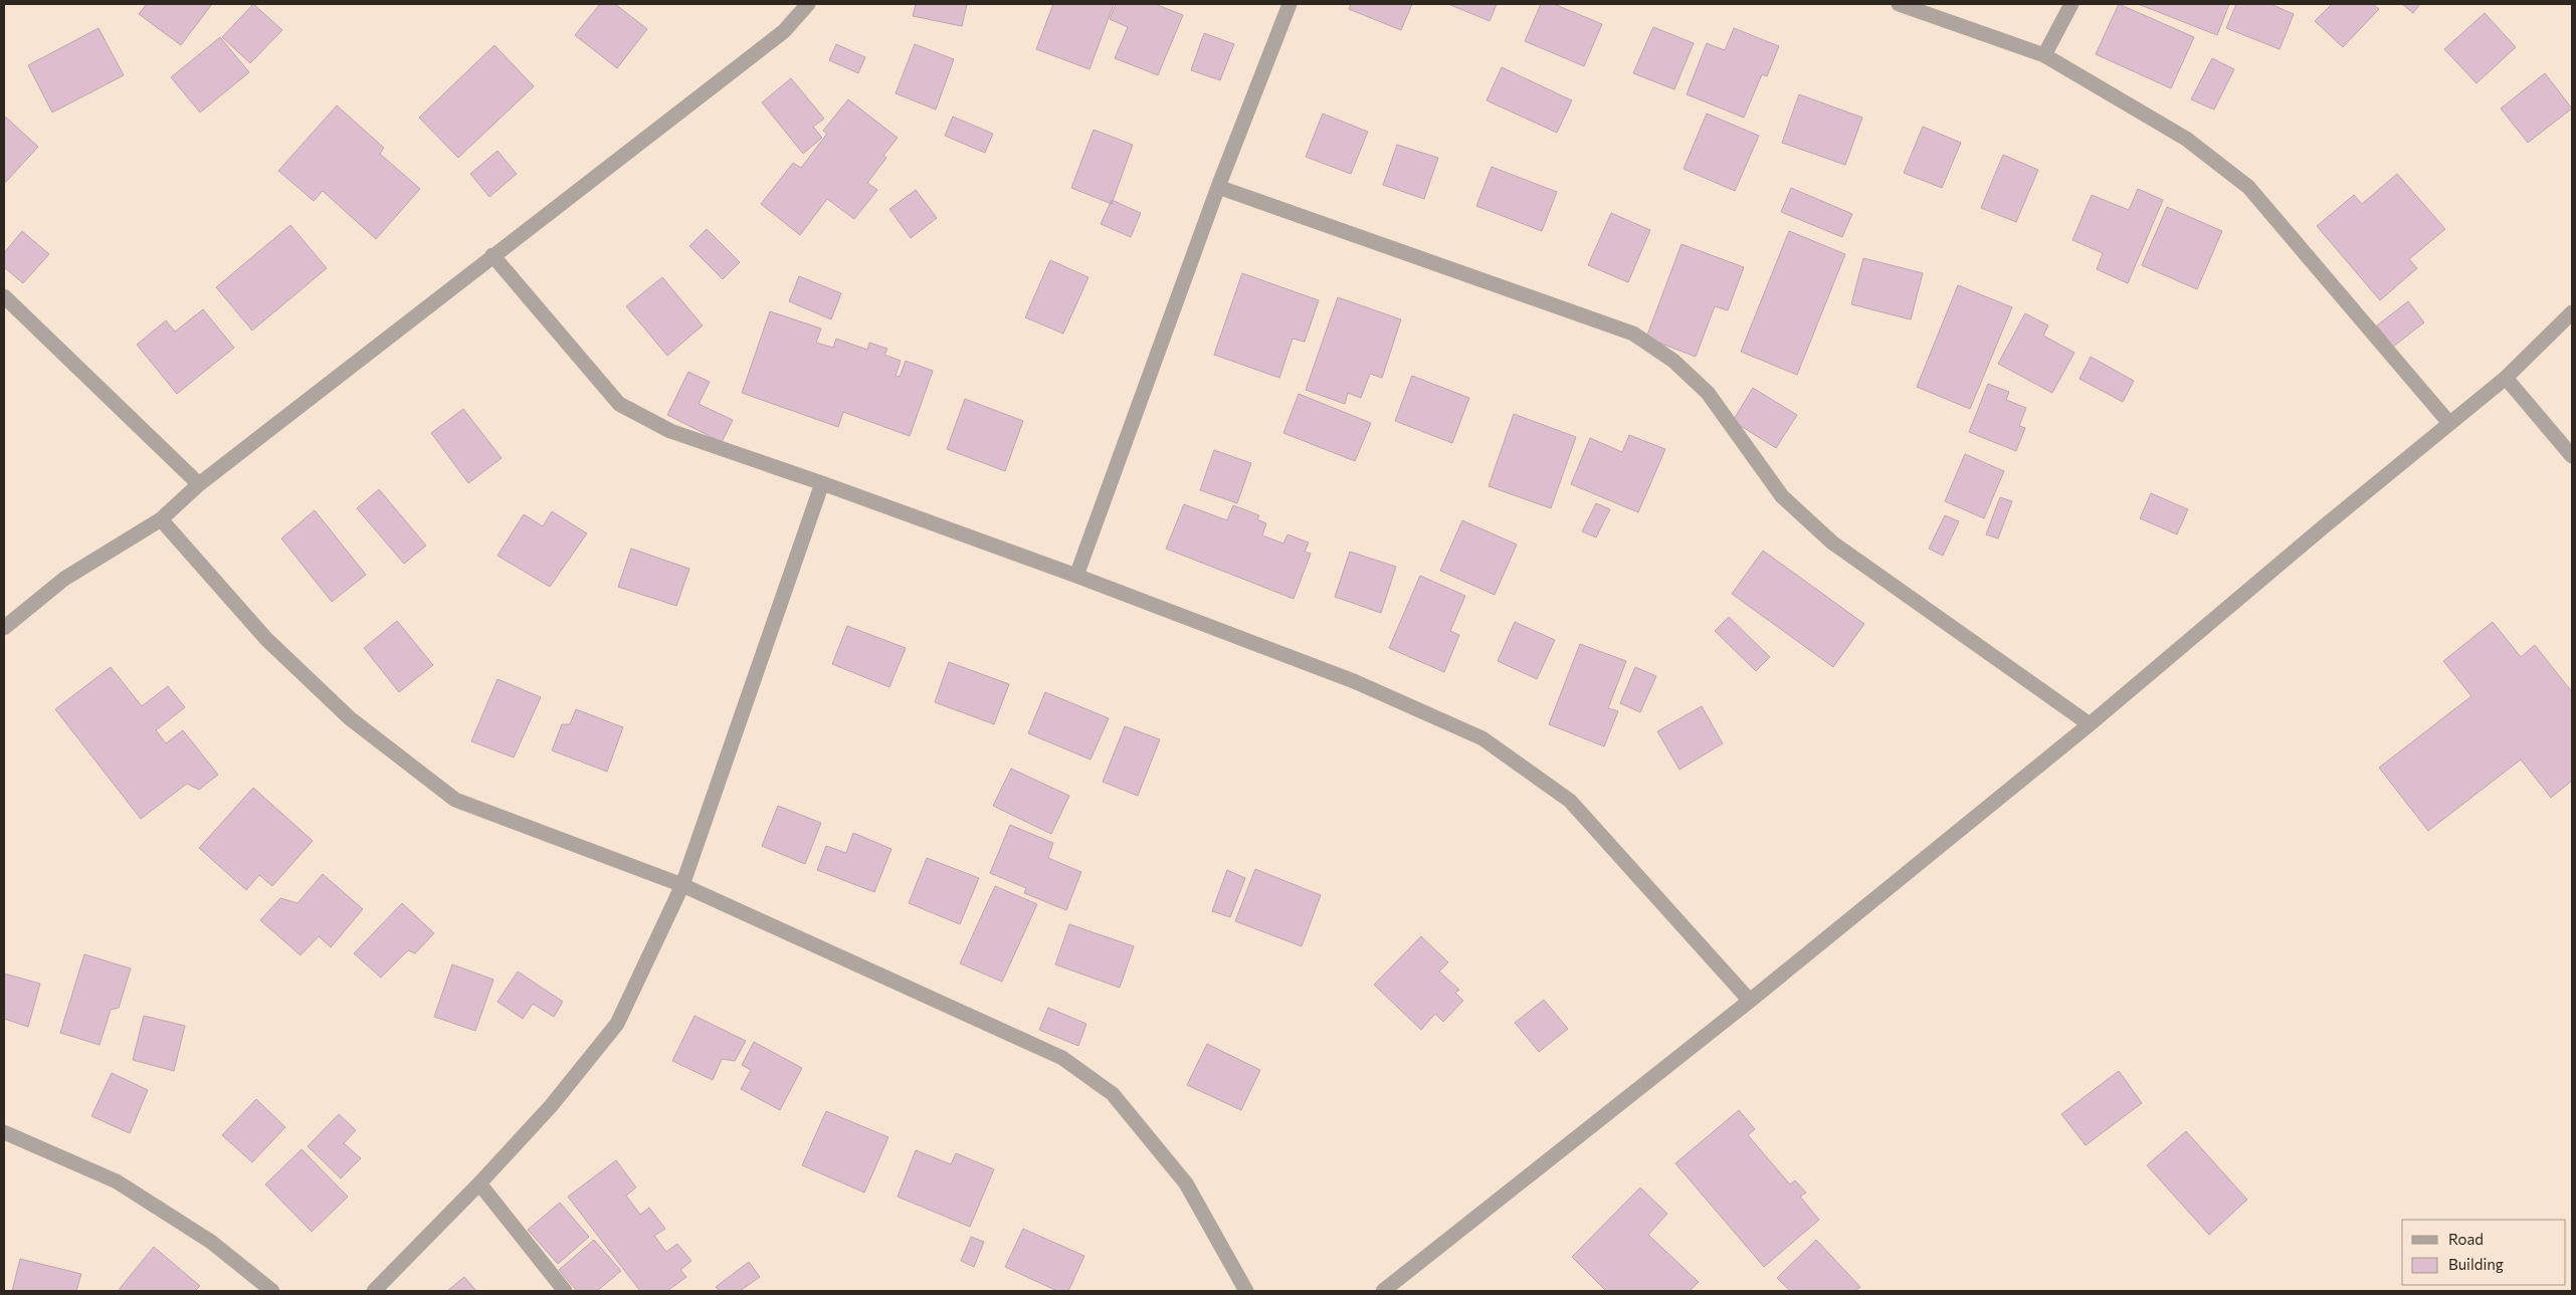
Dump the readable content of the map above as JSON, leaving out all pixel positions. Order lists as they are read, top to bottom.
{
  "legend": ["Road", "Building"]
}
